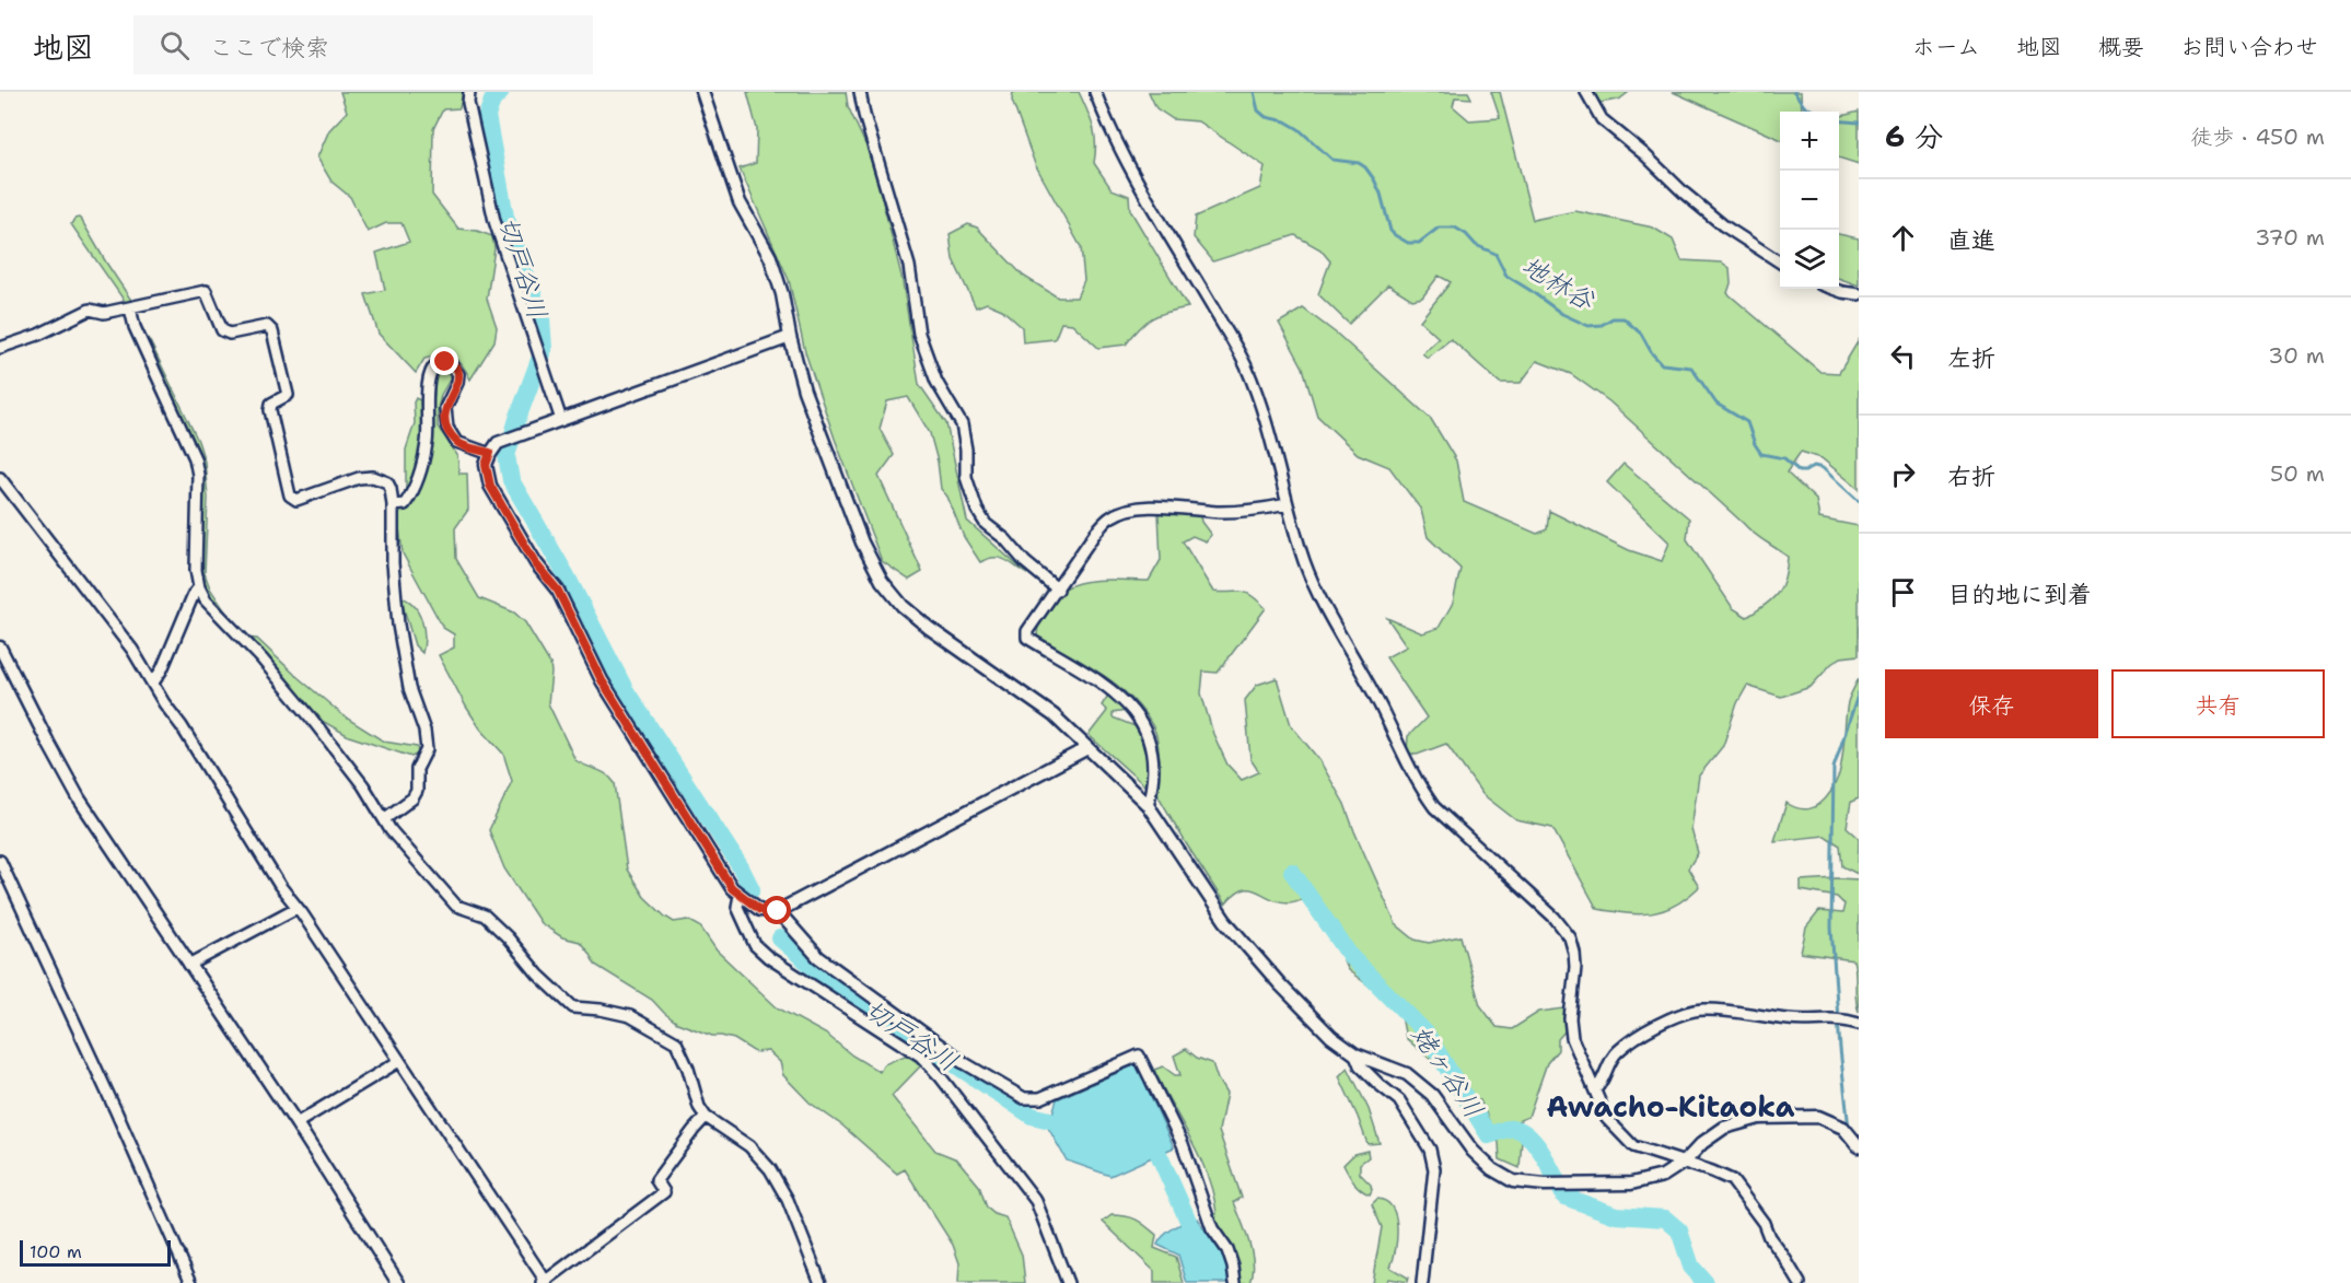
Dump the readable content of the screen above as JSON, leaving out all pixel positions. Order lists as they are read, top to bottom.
{
  "districts": ["Awacho-Kitaoka"],
  "water": ["切戸谷川", "地林谷", "姥ヶ谷川"],
  "scale_bar": "100 m",
  "page": {
    "header": "地図",
    "search": "ここで検索",
    "nav": [
      "ホーム",
      "地図",
      "概要",
      "お問い合わせ"
    ],
    "heading": ["6 分", "徒歩 · 450 m"],
    "map_buttons": ["+", "−"],
    "list": [
      ["直進", "370 m"],
      ["左折", "30 m"],
      ["右折", "50 m"],
      "目的地に到着"
    ],
    "buttons": ["保存", "共有"],
    "scale": "100 m"
  }
}
